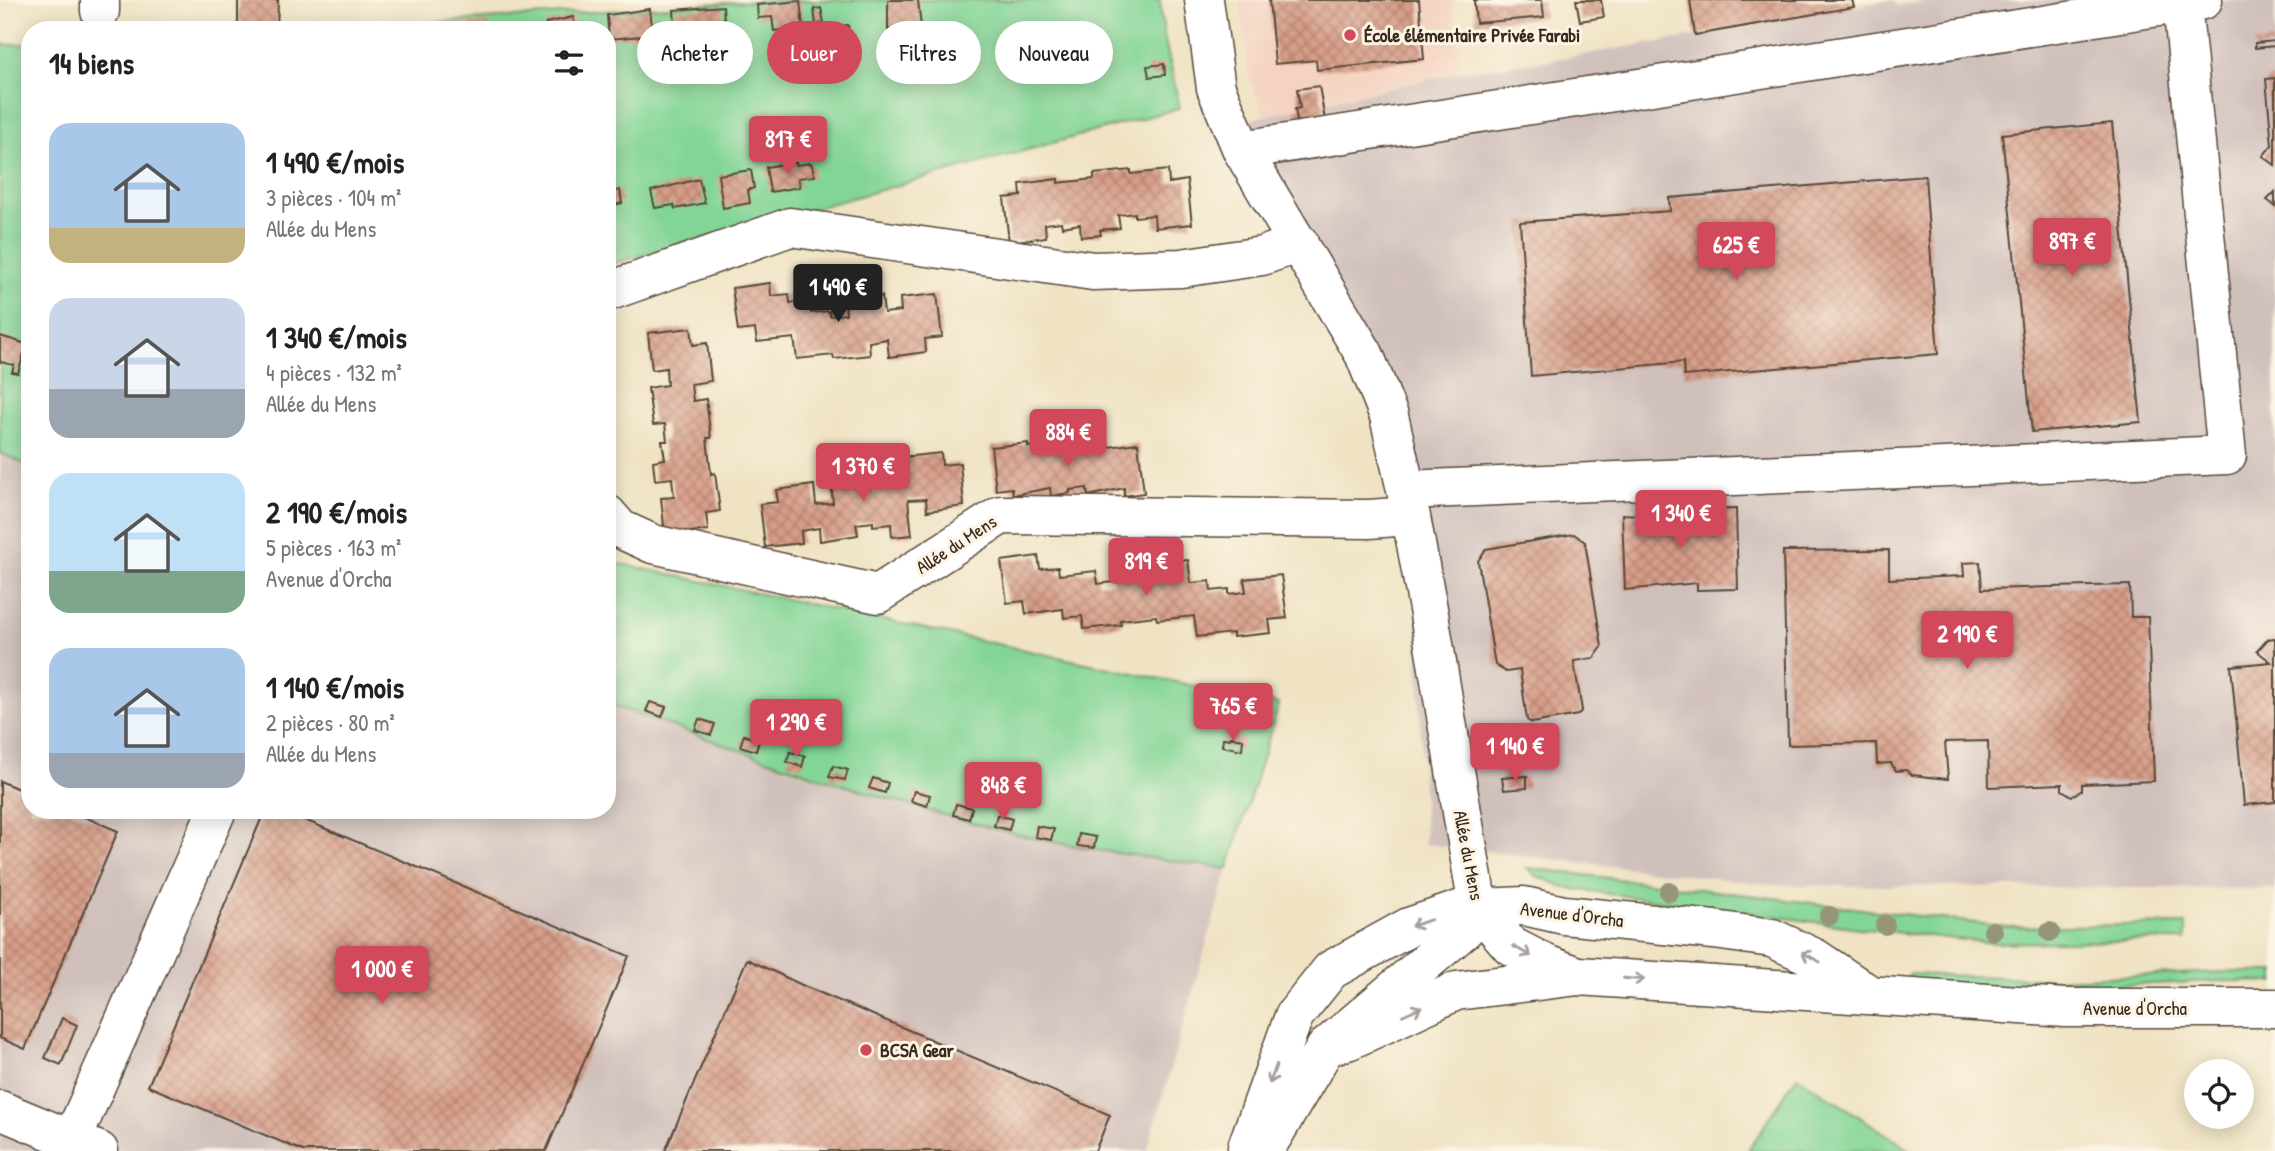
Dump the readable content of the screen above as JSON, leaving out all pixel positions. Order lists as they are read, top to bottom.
{
  "streets": {
    "street": ["Allée du Mens", "Avenue d'Orcha"]
  },
  "crossings": [
    ["Allée du Mens", "Avenue d'Orcha"]
  ],
  "places": ["École élémentaire Privée Farabi", "BCSA Gear"],
  "page": {
    "chip": [
      "Acheter",
      "Louer",
      "Filtres",
      "Nouveau"
    ],
    "heading": "14 biens",
    "list": [
      {
        "name": "1 490 €/mois",
        "note": "3 pièces · 104 m² · Allée du Mens"
      },
      {
        "name": "1 340 €/mois",
        "note": "4 pièces · 132 m² · Allée du Mens"
      },
      {
        "name": "2 190 €/mois",
        "note": "5 pièces · 163 m² · Avenue d'Orcha"
      },
      {
        "name": "1 140 €/mois",
        "note": "2 pièces · 80 m² · Allée du Mens"
      }
    ],
    "price": [
      "817 €",
      "897 €",
      "625 €",
      "1 490 €",
      "884 €",
      "1 370 €",
      "1 340 €",
      "819 €",
      "2 190 €",
      "765 €",
      "1 290 €",
      "1 140 €",
      "848 €",
      "1 000 €"
    ]
  }
}
